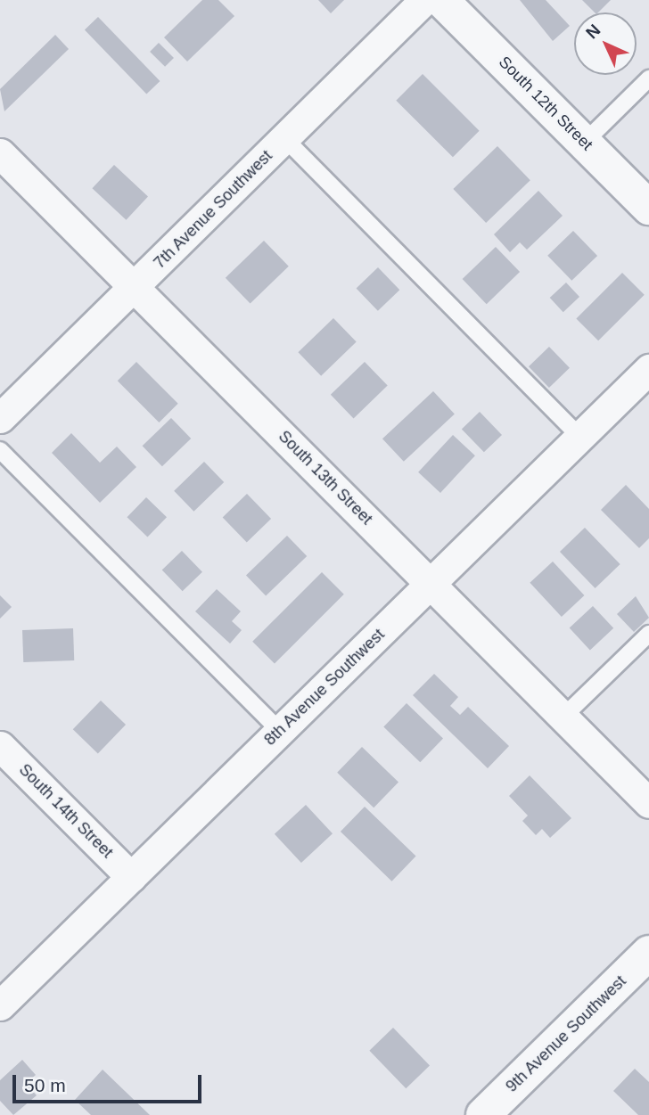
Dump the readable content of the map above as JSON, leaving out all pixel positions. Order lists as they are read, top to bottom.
{
  "streets": {
    "street": [
      "South 12th Street",
      "7th Avenue Southwest",
      "South 13th Street",
      "8th Avenue Southwest",
      "South 14th Street",
      "9th Avenue Southwest"
    ]
  },
  "crossings": [
    ["7th Avenue Southwest", "South 13th Street"],
    ["South 13th Street", "8th Avenue Southwest"],
    ["8th Avenue Southwest", "South 14th Street"]
  ],
  "scale_bar": "50 m",
  "north": "top left"
}
